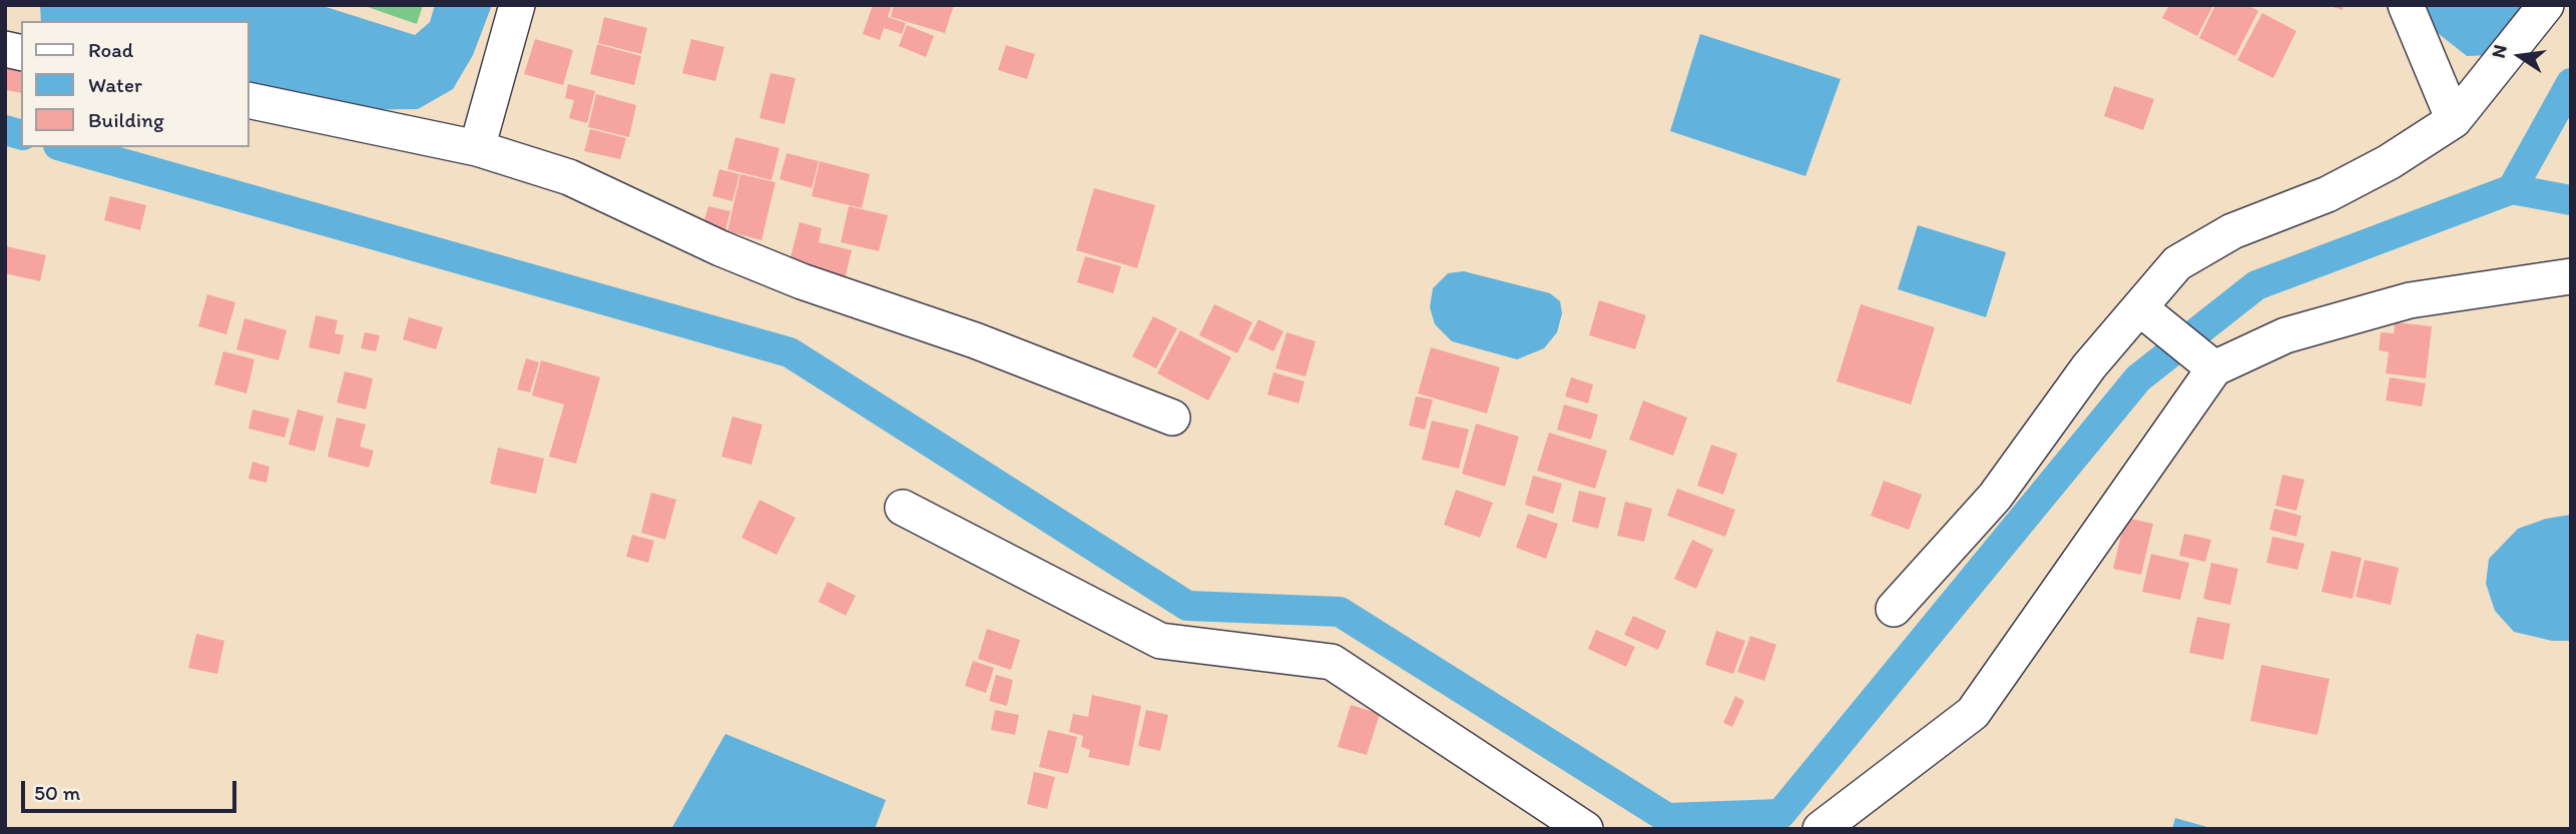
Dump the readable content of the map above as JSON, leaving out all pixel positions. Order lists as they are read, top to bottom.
{
  "legend": ["Road", "Water", "Building"],
  "scale_bar": "50 m",
  "north": "left"
}
